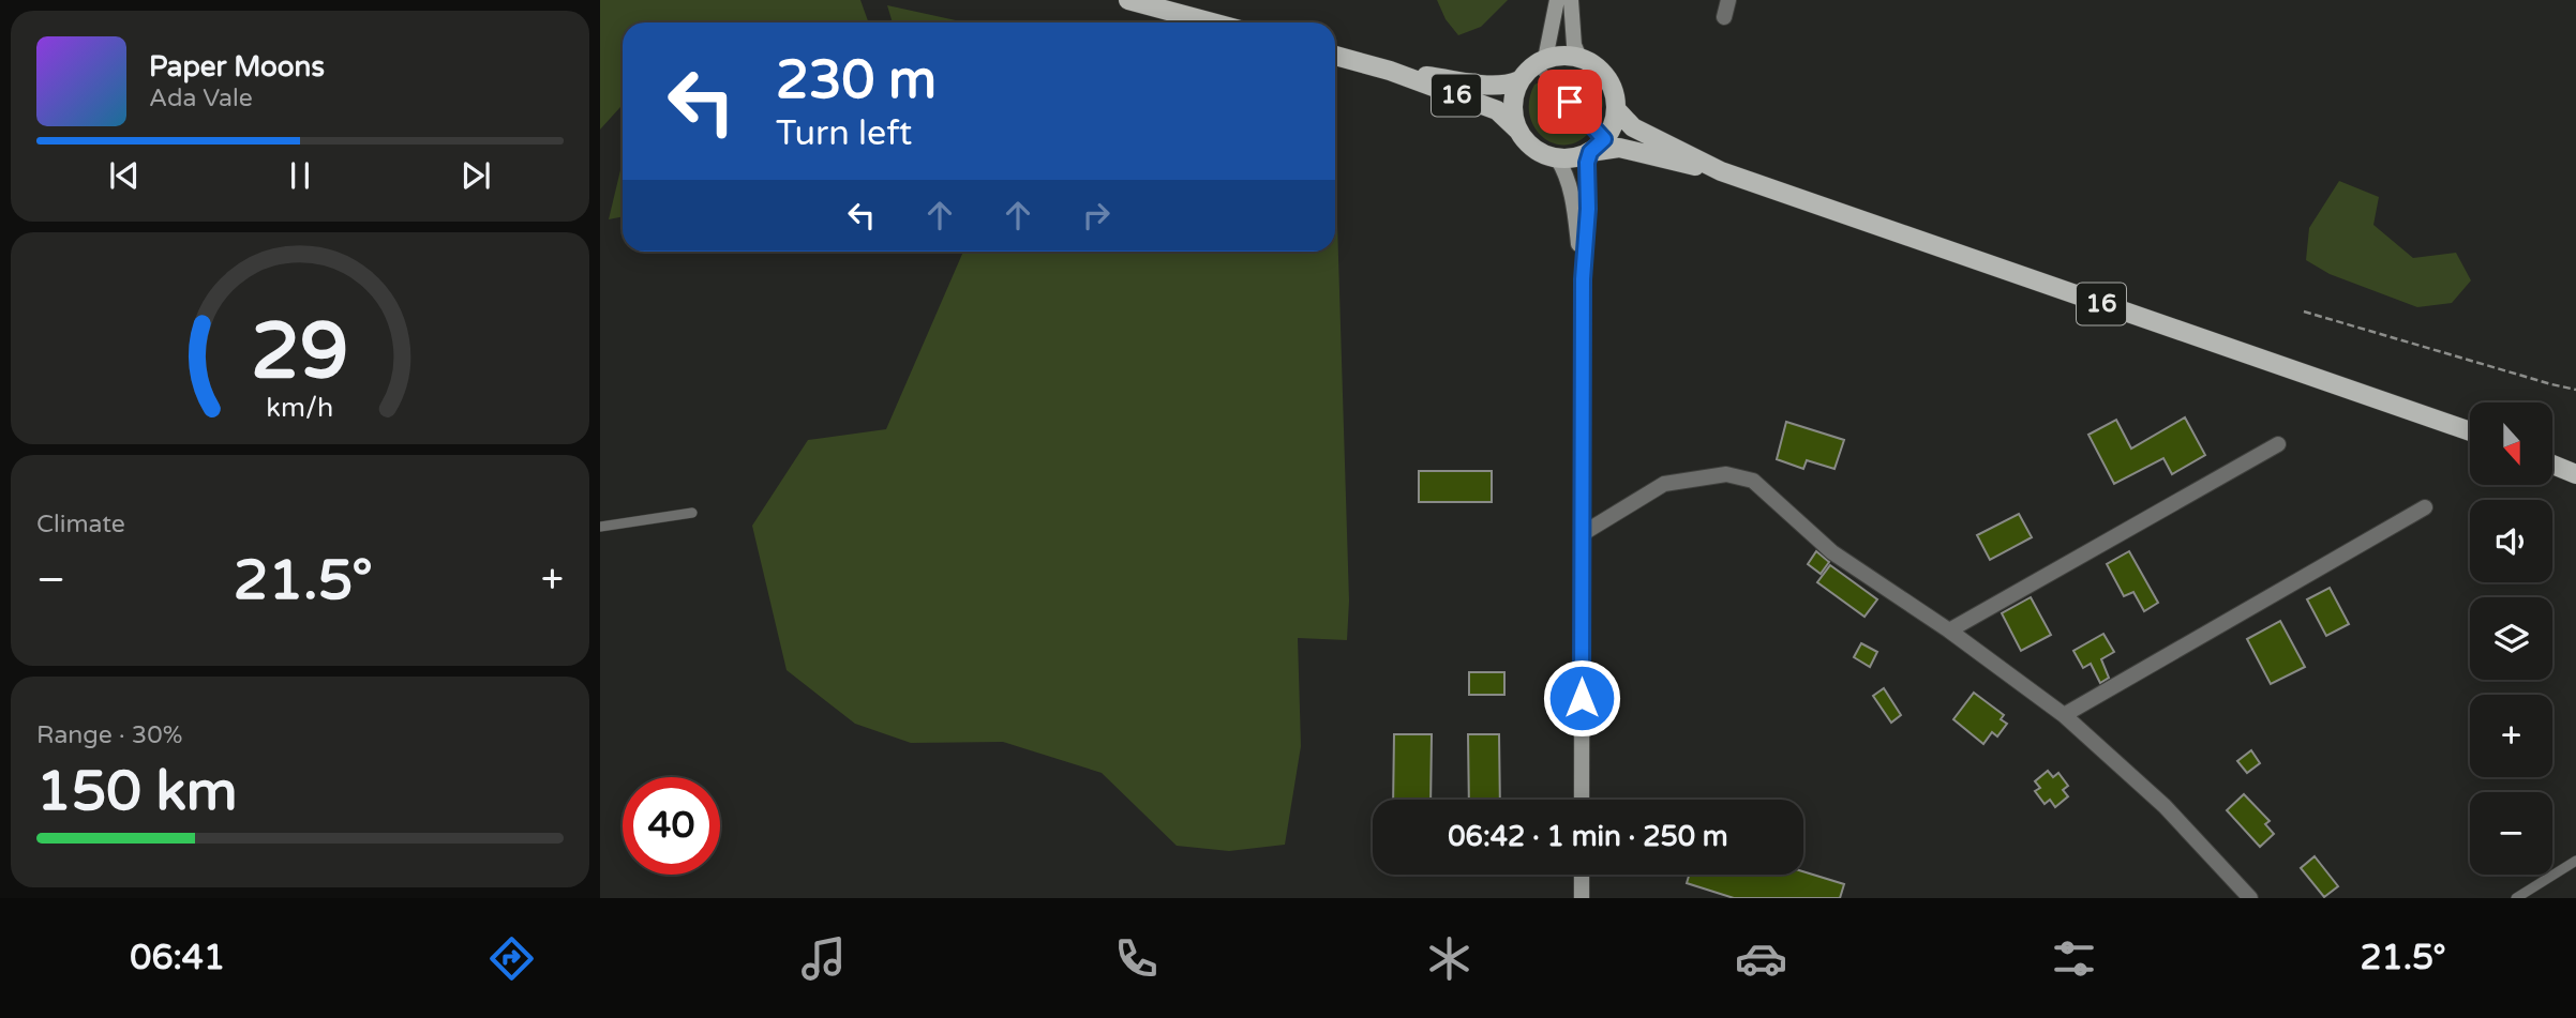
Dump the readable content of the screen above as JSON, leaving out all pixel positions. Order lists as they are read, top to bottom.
{
  "streets": {
    "main road": ["16"]
  },
  "north": "bottom",
  "page": {
    "turn": ["230 m", "Turn left"],
    "song": ["Paper Moons", "Ada Vale"],
    "map_buttons": ["+", "−"],
    "tile": [
      "Climate",
      ["Range · 30%", "150 km"]
    ],
    "heat": ["−", "21.5°", "+"],
    "limit": "40",
    "trip": "06:42 · 1 min · 250 m",
    "tabs": ["06:41", "21.5°"],
    "gauge": ["29", "km/h"]
  }
}
